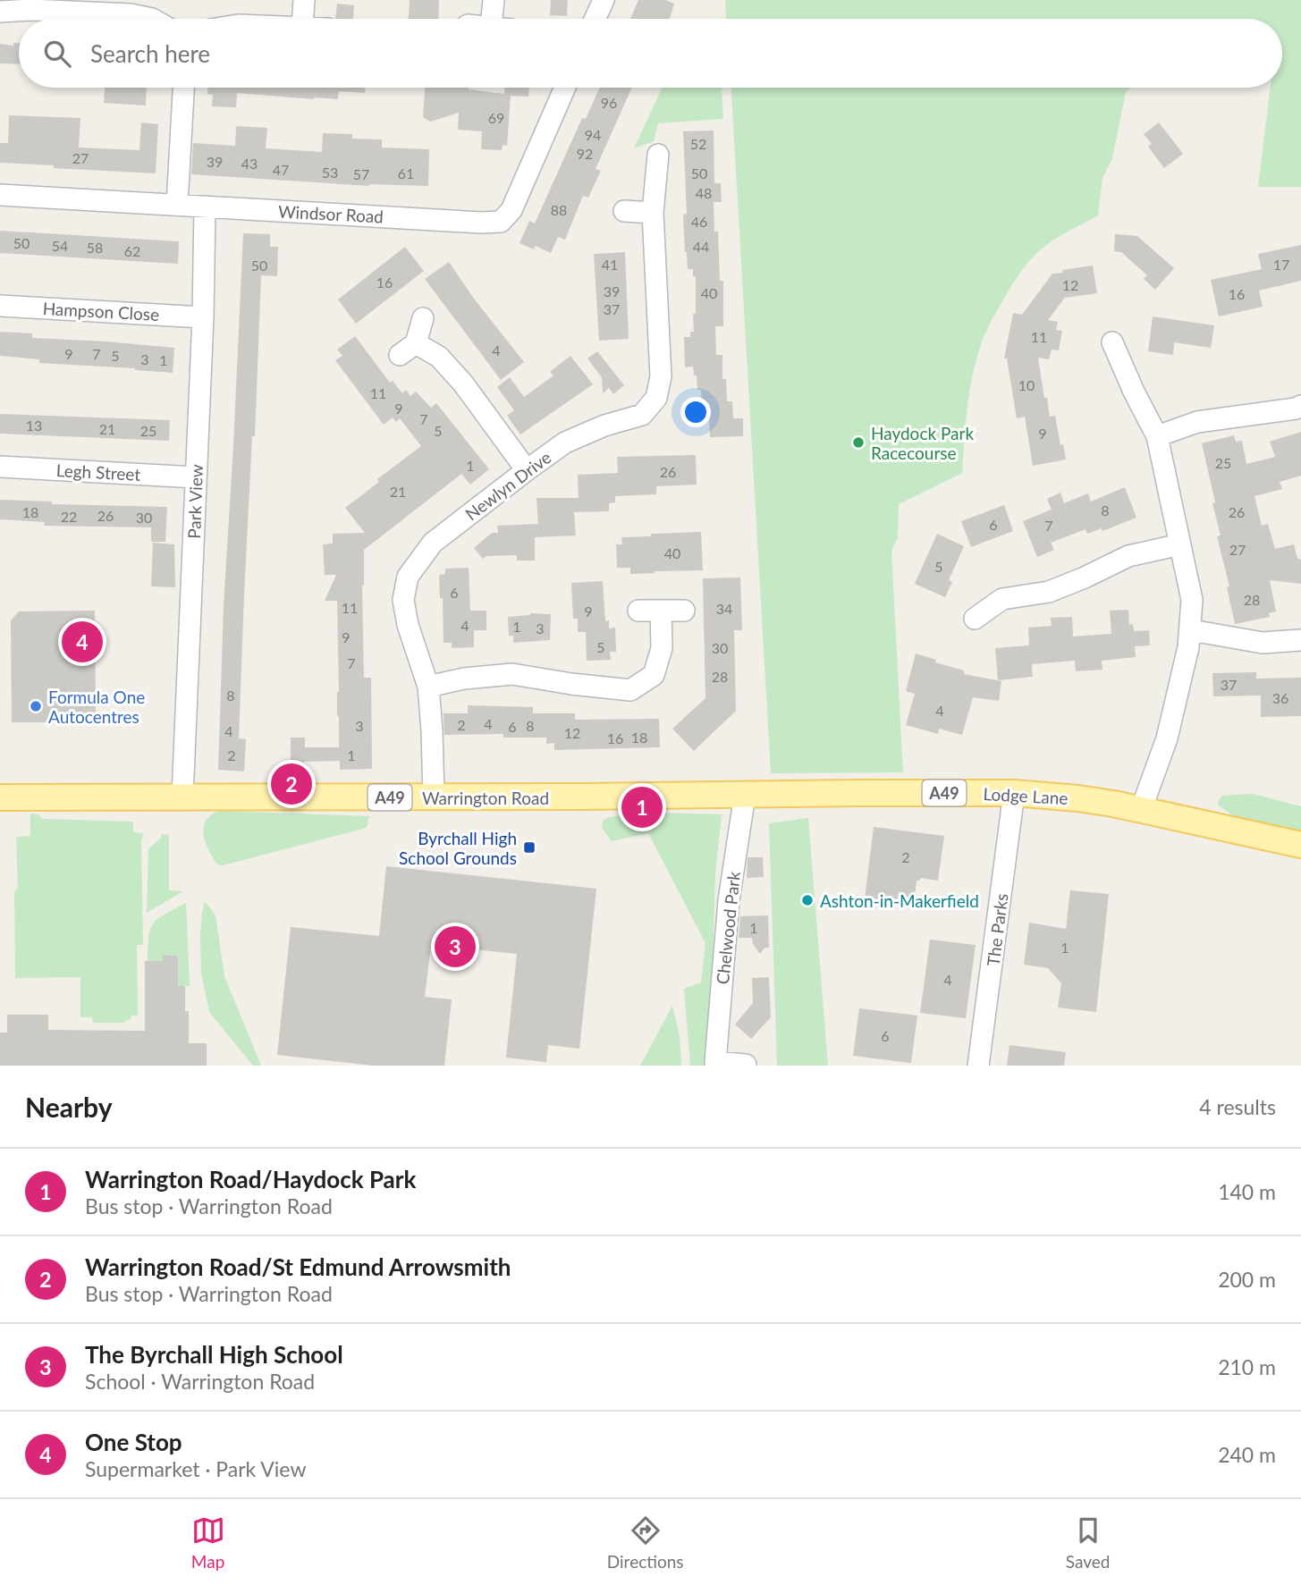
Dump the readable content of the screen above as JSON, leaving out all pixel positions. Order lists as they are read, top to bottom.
{
  "streets": {
    "main road": ["A49", "Lodge Lane", "Warrington Road"],
    "street": [
      "Windsor Road",
      "Hampson Close",
      "Legh Street",
      "Newlyn Drive",
      "Park View",
      "Chelwood Park",
      "The Parks"
    ]
  },
  "crossings": [
    ["Windsor Road", "Park View"],
    ["Hampson Close", "Park View"],
    ["Legh Street", "Park View"],
    ["Newlyn Drive", "Warrington Road"],
    ["Park View", "Warrington Road"],
    ["Lodge Lane", "Warrington Road"],
    ["Lodge Lane", "Chelwood Park"],
    ["Lodge Lane", "The Parks"],
    ["Warrington Road", "Chelwood Park"]
  ],
  "places": {
    "other": ["Haydock Park Racecourse", "Formula One Autocentres", "Ashton-in-Makerfield"],
    "transit": ["Byrchall High School Grounds"]
  },
  "house_numbers": [
    "96",
    "69",
    "94",
    "52",
    "92",
    "27",
    "39",
    "43",
    "47",
    "53",
    "61",
    "50",
    "57",
    "48",
    "88",
    "46",
    "50",
    "54",
    "44",
    "58",
    "62",
    "41",
    "17",
    "50",
    "16",
    "12",
    "39",
    "40",
    "16",
    "37",
    "11",
    "4",
    "9",
    "7",
    "5",
    "3",
    "1",
    "10",
    "11",
    "9",
    "7",
    "13",
    "21",
    "25",
    "5",
    "9",
    "25",
    "1",
    "26",
    "21",
    "8",
    "18",
    "26",
    "26",
    "22",
    "30",
    "6",
    "7",
    "27",
    "40",
    "5",
    "6",
    "28",
    "11",
    "34",
    "9",
    "4",
    "1",
    "3",
    "9",
    "5",
    "30",
    "7",
    "28",
    "37",
    "8",
    "36",
    "4",
    "4",
    "2",
    "3",
    "8",
    "6",
    "4",
    "12",
    "18",
    "16",
    "2",
    "1",
    "2",
    "1",
    "1",
    "4",
    "6"
  ],
  "page": {
    "search": "Search here",
    "pins": [
      "4",
      "2",
      "1",
      "3"
    ],
    "heading": ["Nearby", "4 results"],
    "list": [
      {
        "mark": "1",
        "name": "Warrington Road/Haydock Park",
        "note": "Bus stop · Warrington Road",
        "value": "140 m"
      },
      {
        "mark": "2",
        "name": "Warrington Road/St Edmund Arrowsmith",
        "note": "Bus stop · Warrington Road",
        "value": "200 m"
      },
      {
        "mark": "3",
        "name": "The Byrchall High School",
        "note": "School · Warrington Road",
        "value": "210 m"
      },
      {
        "mark": "4",
        "name": "One Stop",
        "note": "Supermarket · Park View",
        "value": "240 m"
      }
    ],
    "nav": ["Map", "Directions", "Saved"]
  }
}
